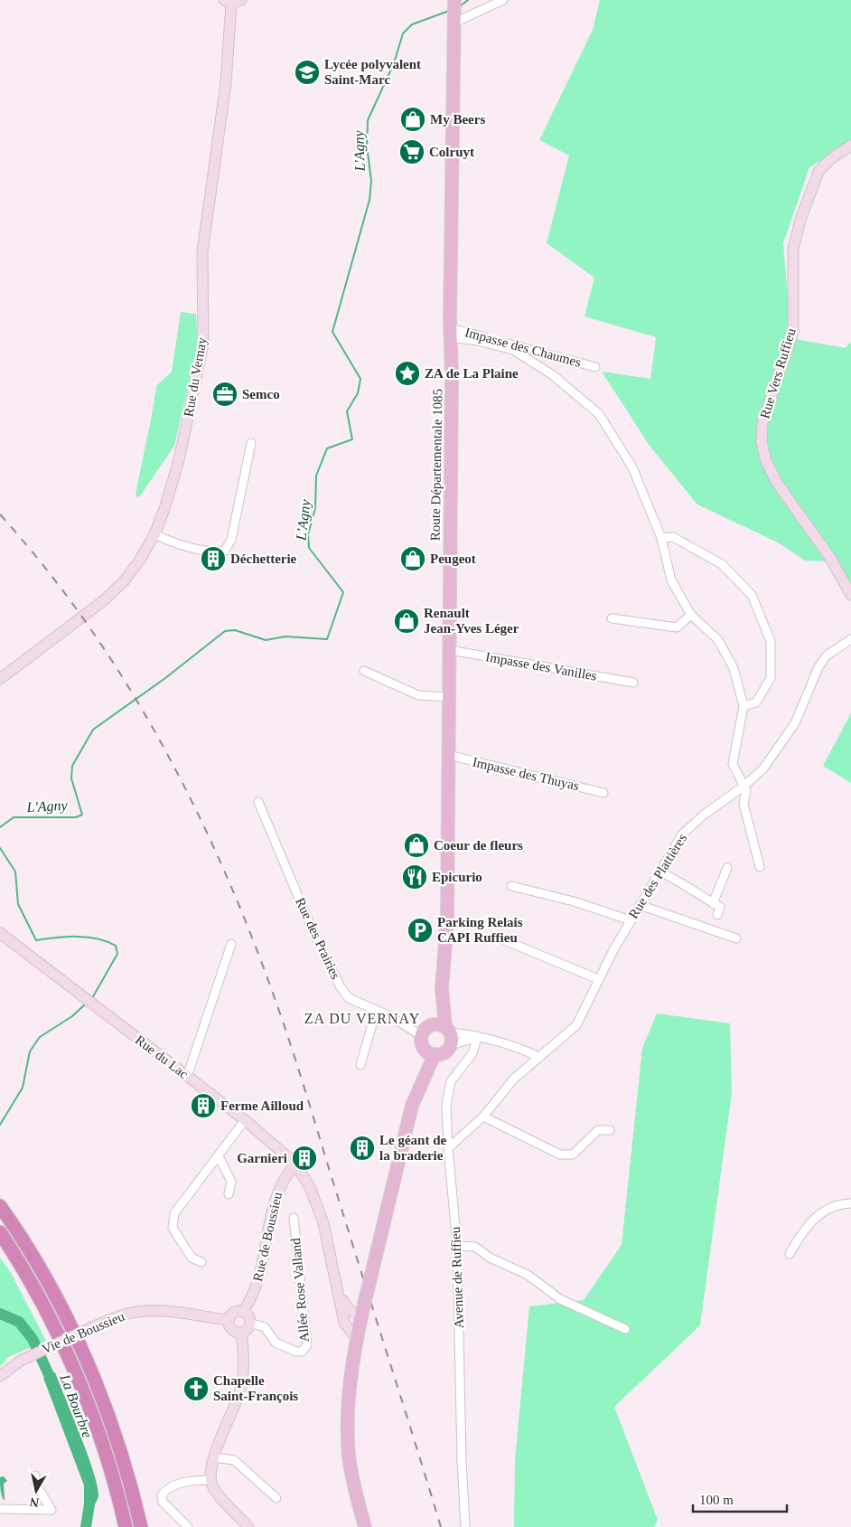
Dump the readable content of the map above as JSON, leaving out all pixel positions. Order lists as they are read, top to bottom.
{
  "streets": {
    "main road": ["Route Départementale 1085"],
    "street": [
      "Impasse des Chaumes",
      "Rue Vers Ruffieu",
      "Rue du Vernay",
      "Impasse des Vanilles",
      "Impasse des Thuyas",
      "Rue des Plattières",
      "Rue des Prairies",
      "Rue du Lac",
      "Rue de Boussieu",
      "Avenue de Ruffieu",
      "Allée Rose Valland",
      "Vie de Boussieu"
    ]
  },
  "crossings": [
    ["Impasse des Chaumes", "Route Départementale 1085"],
    ["Route Départementale 1085", "Impasse des Vanilles"],
    ["Route Départementale 1085", "Impasse des Thuyas"],
    ["Rue des Plattières", "Avenue de Ruffieu"],
    ["Rue du Lac", "Rue de Boussieu"],
    ["Rue de Boussieu", "Allée Rose Valland"],
    ["Rue de Boussieu", "Vie de Boussieu"],
    ["Allée Rose Valland", "Vie de Boussieu"]
  ],
  "districts": ["ZA DU VERNAY"],
  "water": ["L'Agny", "La Bourbre"],
  "places": {
    "school or university": ["Lycée polyvalent Saint-Marc"],
    "shop": [
      "My Beers",
      "Peugeot",
      "Renault Jean-Yves Léger",
      "Coeur de fleurs"
    ],
    "supermarket": ["Colruyt"],
    "place": ["ZA de La Plaine"],
    "office": ["Semco"],
    "building": [
      "Déchetterie",
      "Ferme Ailloud",
      "Le géant de la braderie",
      "Garnieri"
    ],
    "restaurant": ["Epicurio"],
    "parking": ["Parking Relais CAPI Ruffieu"],
    "church": ["Chapelle Saint-François"]
  },
  "scale_bar": "100 m",
  "north": "bottom"
}
